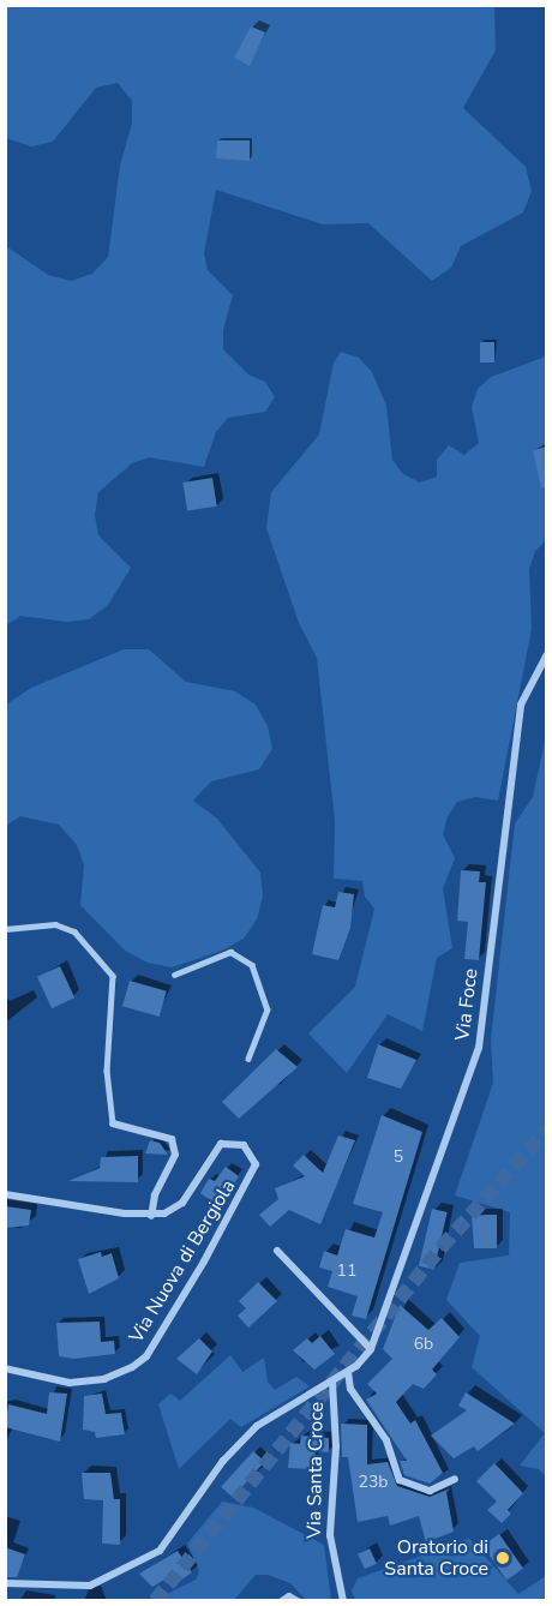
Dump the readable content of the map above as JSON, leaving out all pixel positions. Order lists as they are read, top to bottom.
{
  "streets": {
    "street": ["Via Foce", "Via Nuova di Bergiola", "Via Santa Croce"]
  },
  "crossings": [
    ["Via Foce", "Via Santa Croce"]
  ],
  "places": ["Oratorio di Santa Croce"],
  "house_numbers": [
    "5",
    "11",
    "6b",
    "23b"
  ]
}
